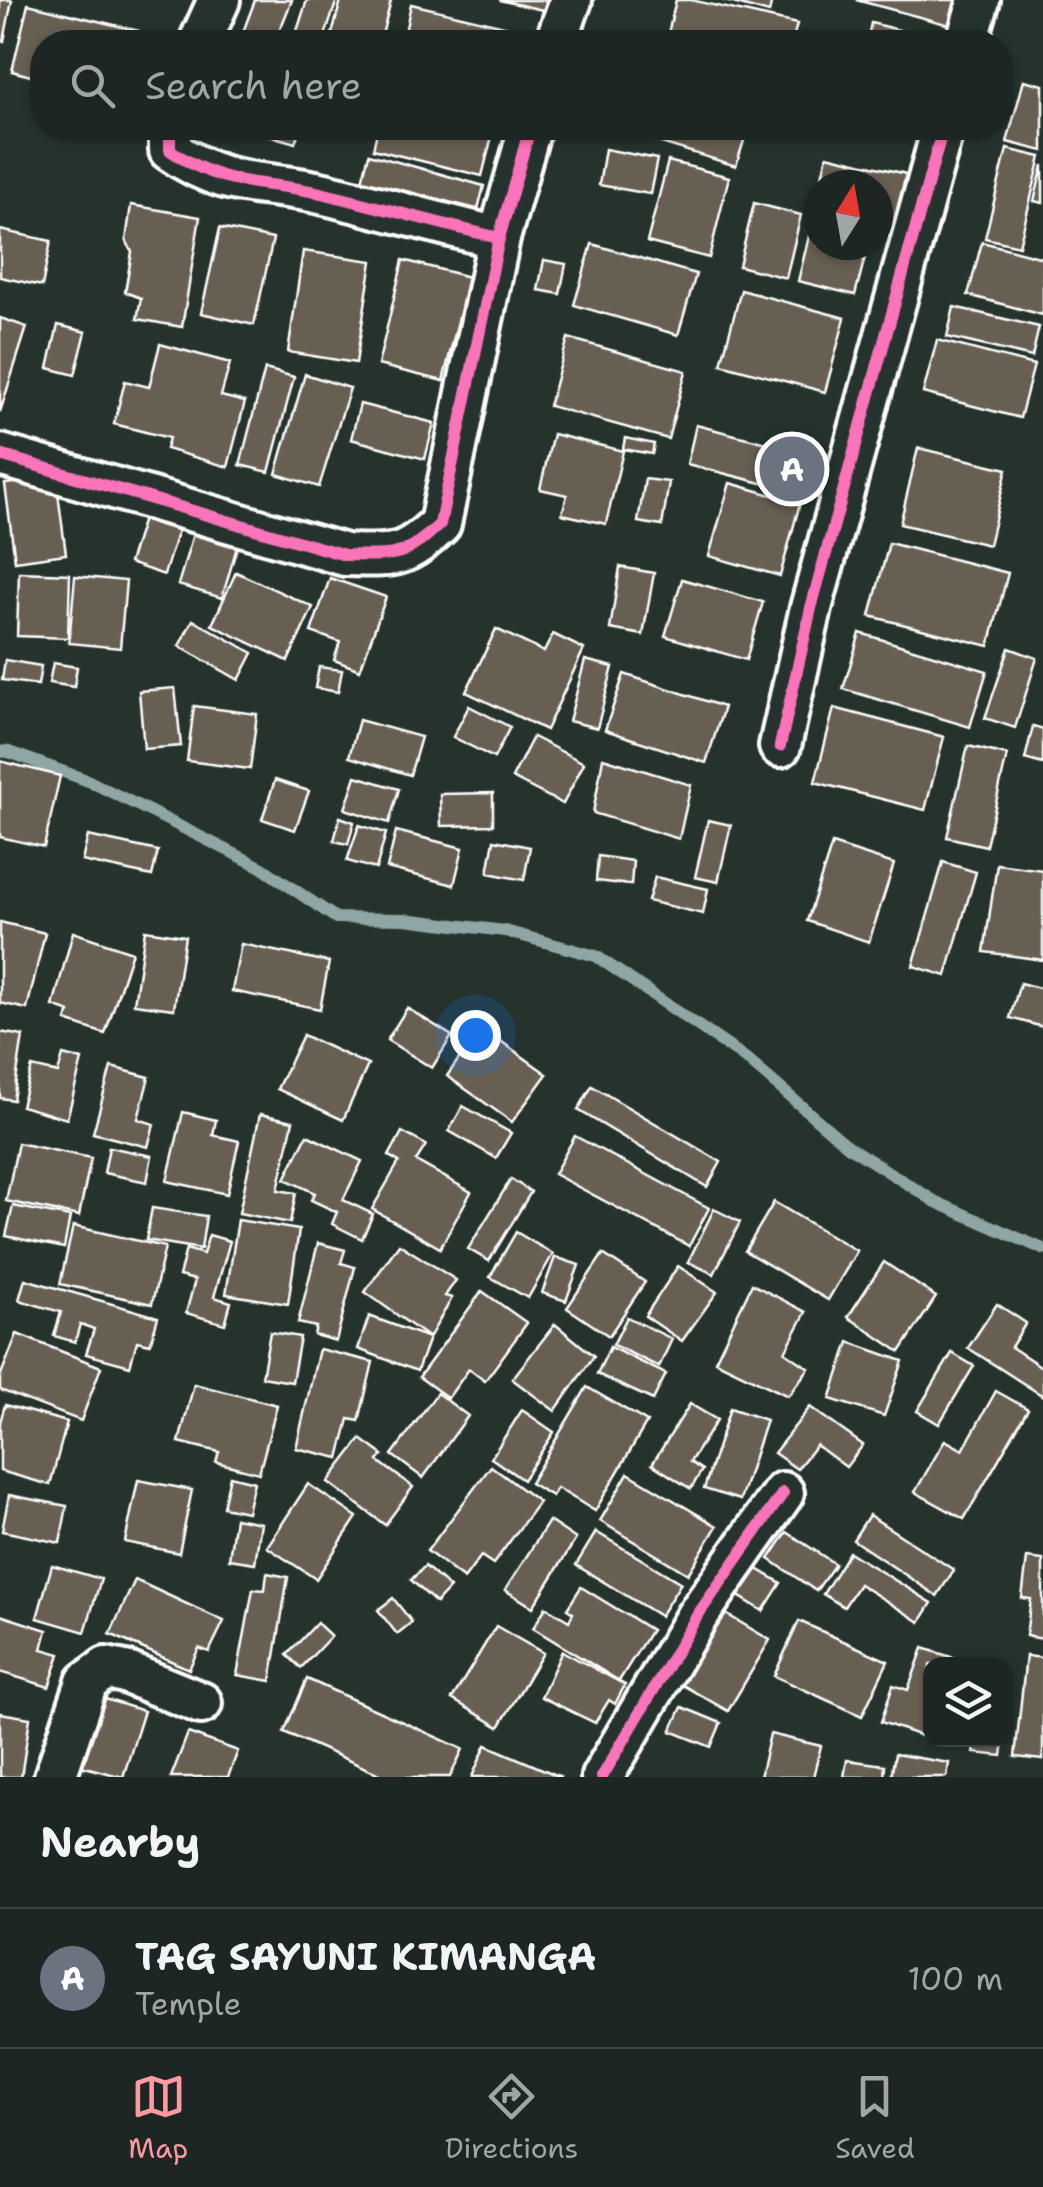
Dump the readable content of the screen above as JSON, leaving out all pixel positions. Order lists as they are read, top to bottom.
{
  "north": "top",
  "page": {
    "search": "Search here",
    "pins": "A",
    "heading": "Nearby",
    "list": [
      {
        "mark": "A",
        "name": "TAG SAYUNI KIMANGA",
        "note": "Temple",
        "value": "100 m"
      }
    ],
    "nav": ["Map", "Directions", "Saved"]
  }
}
